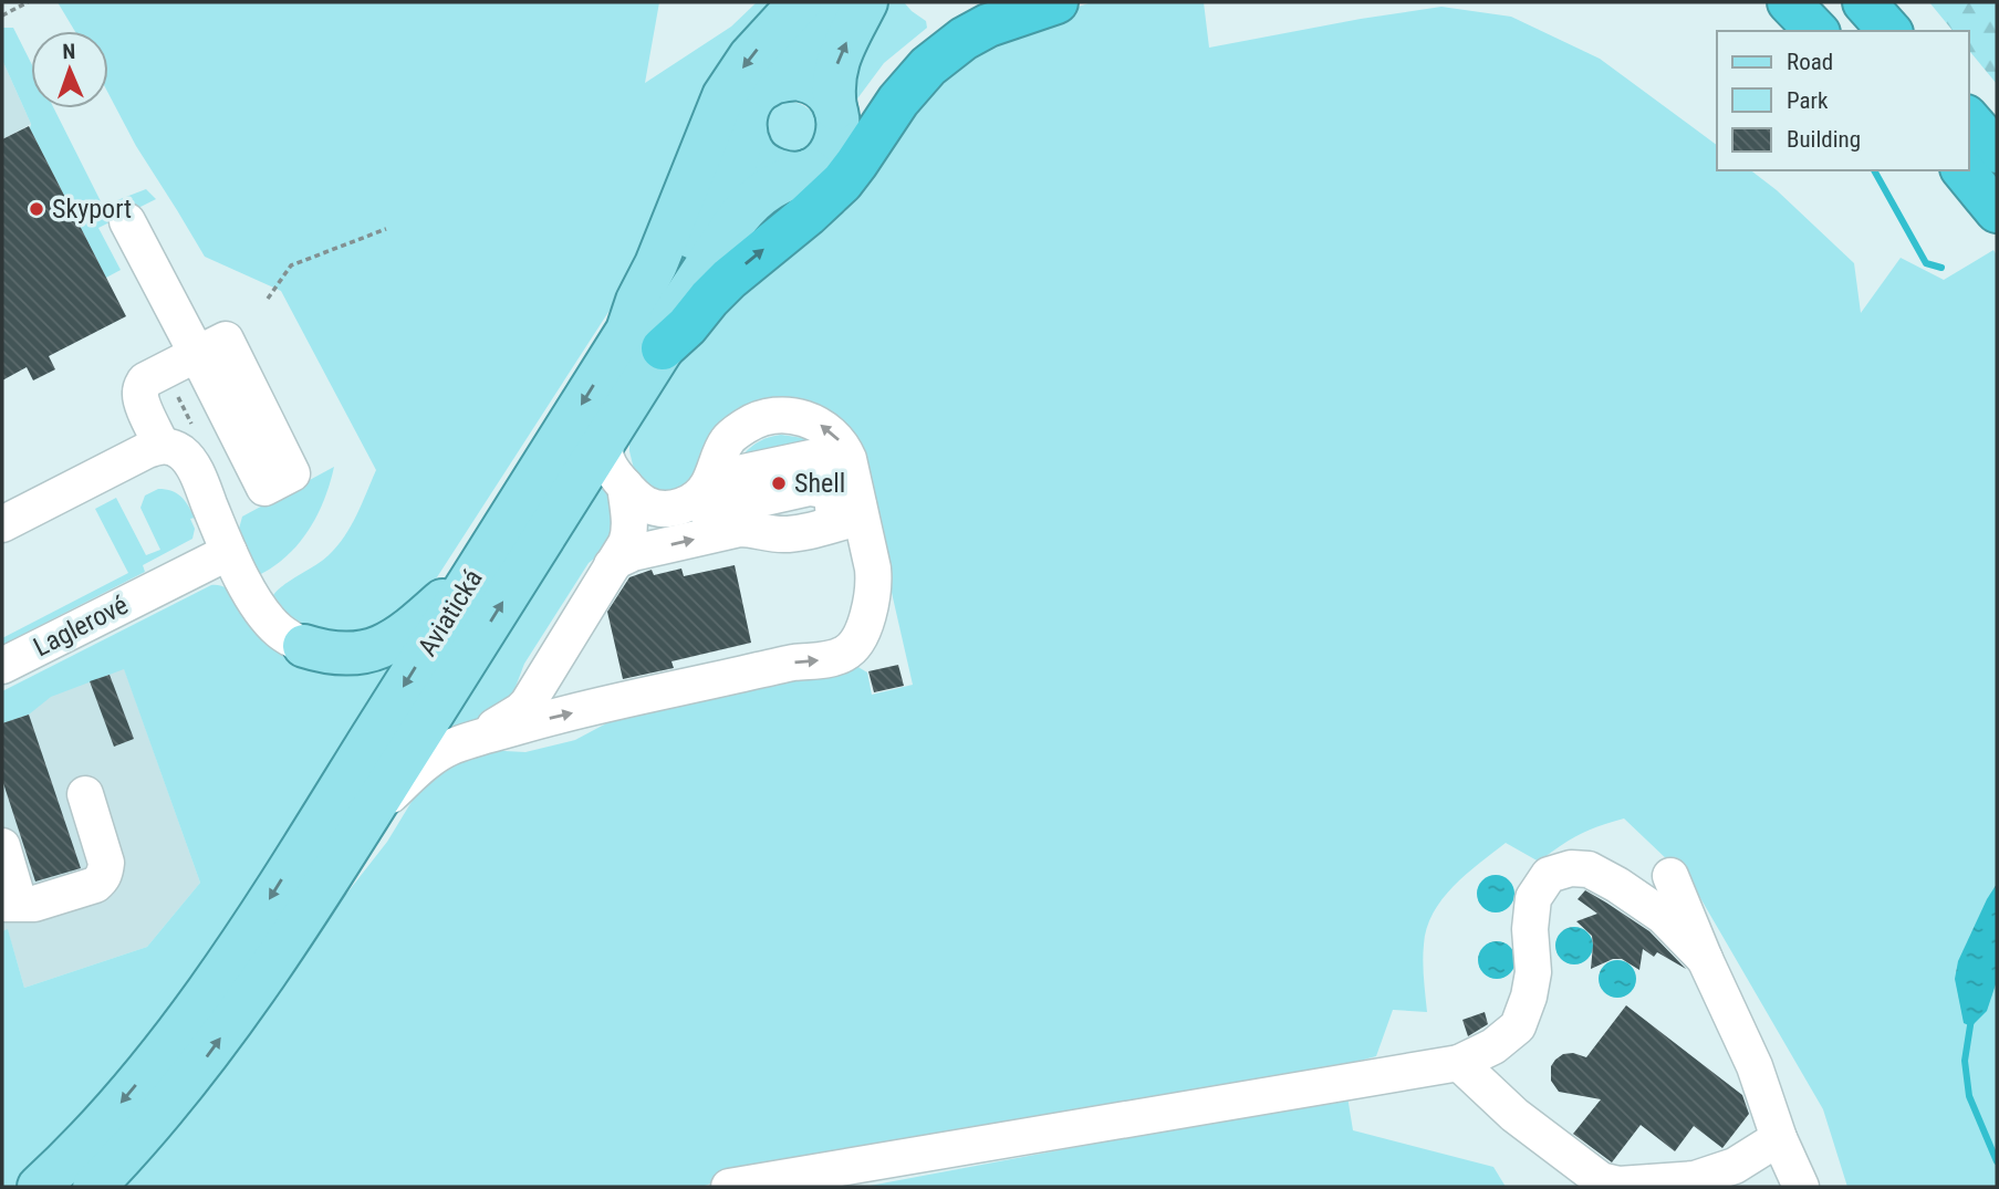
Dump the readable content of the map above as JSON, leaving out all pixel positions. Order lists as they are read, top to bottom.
{
  "streets": {
    "main road": ["Aviatická"],
    "lane": ["Laglerové"]
  },
  "places": ["Skyport", "Shell"],
  "legend": ["Road", "Park", "Building"],
  "north": "top"
}
